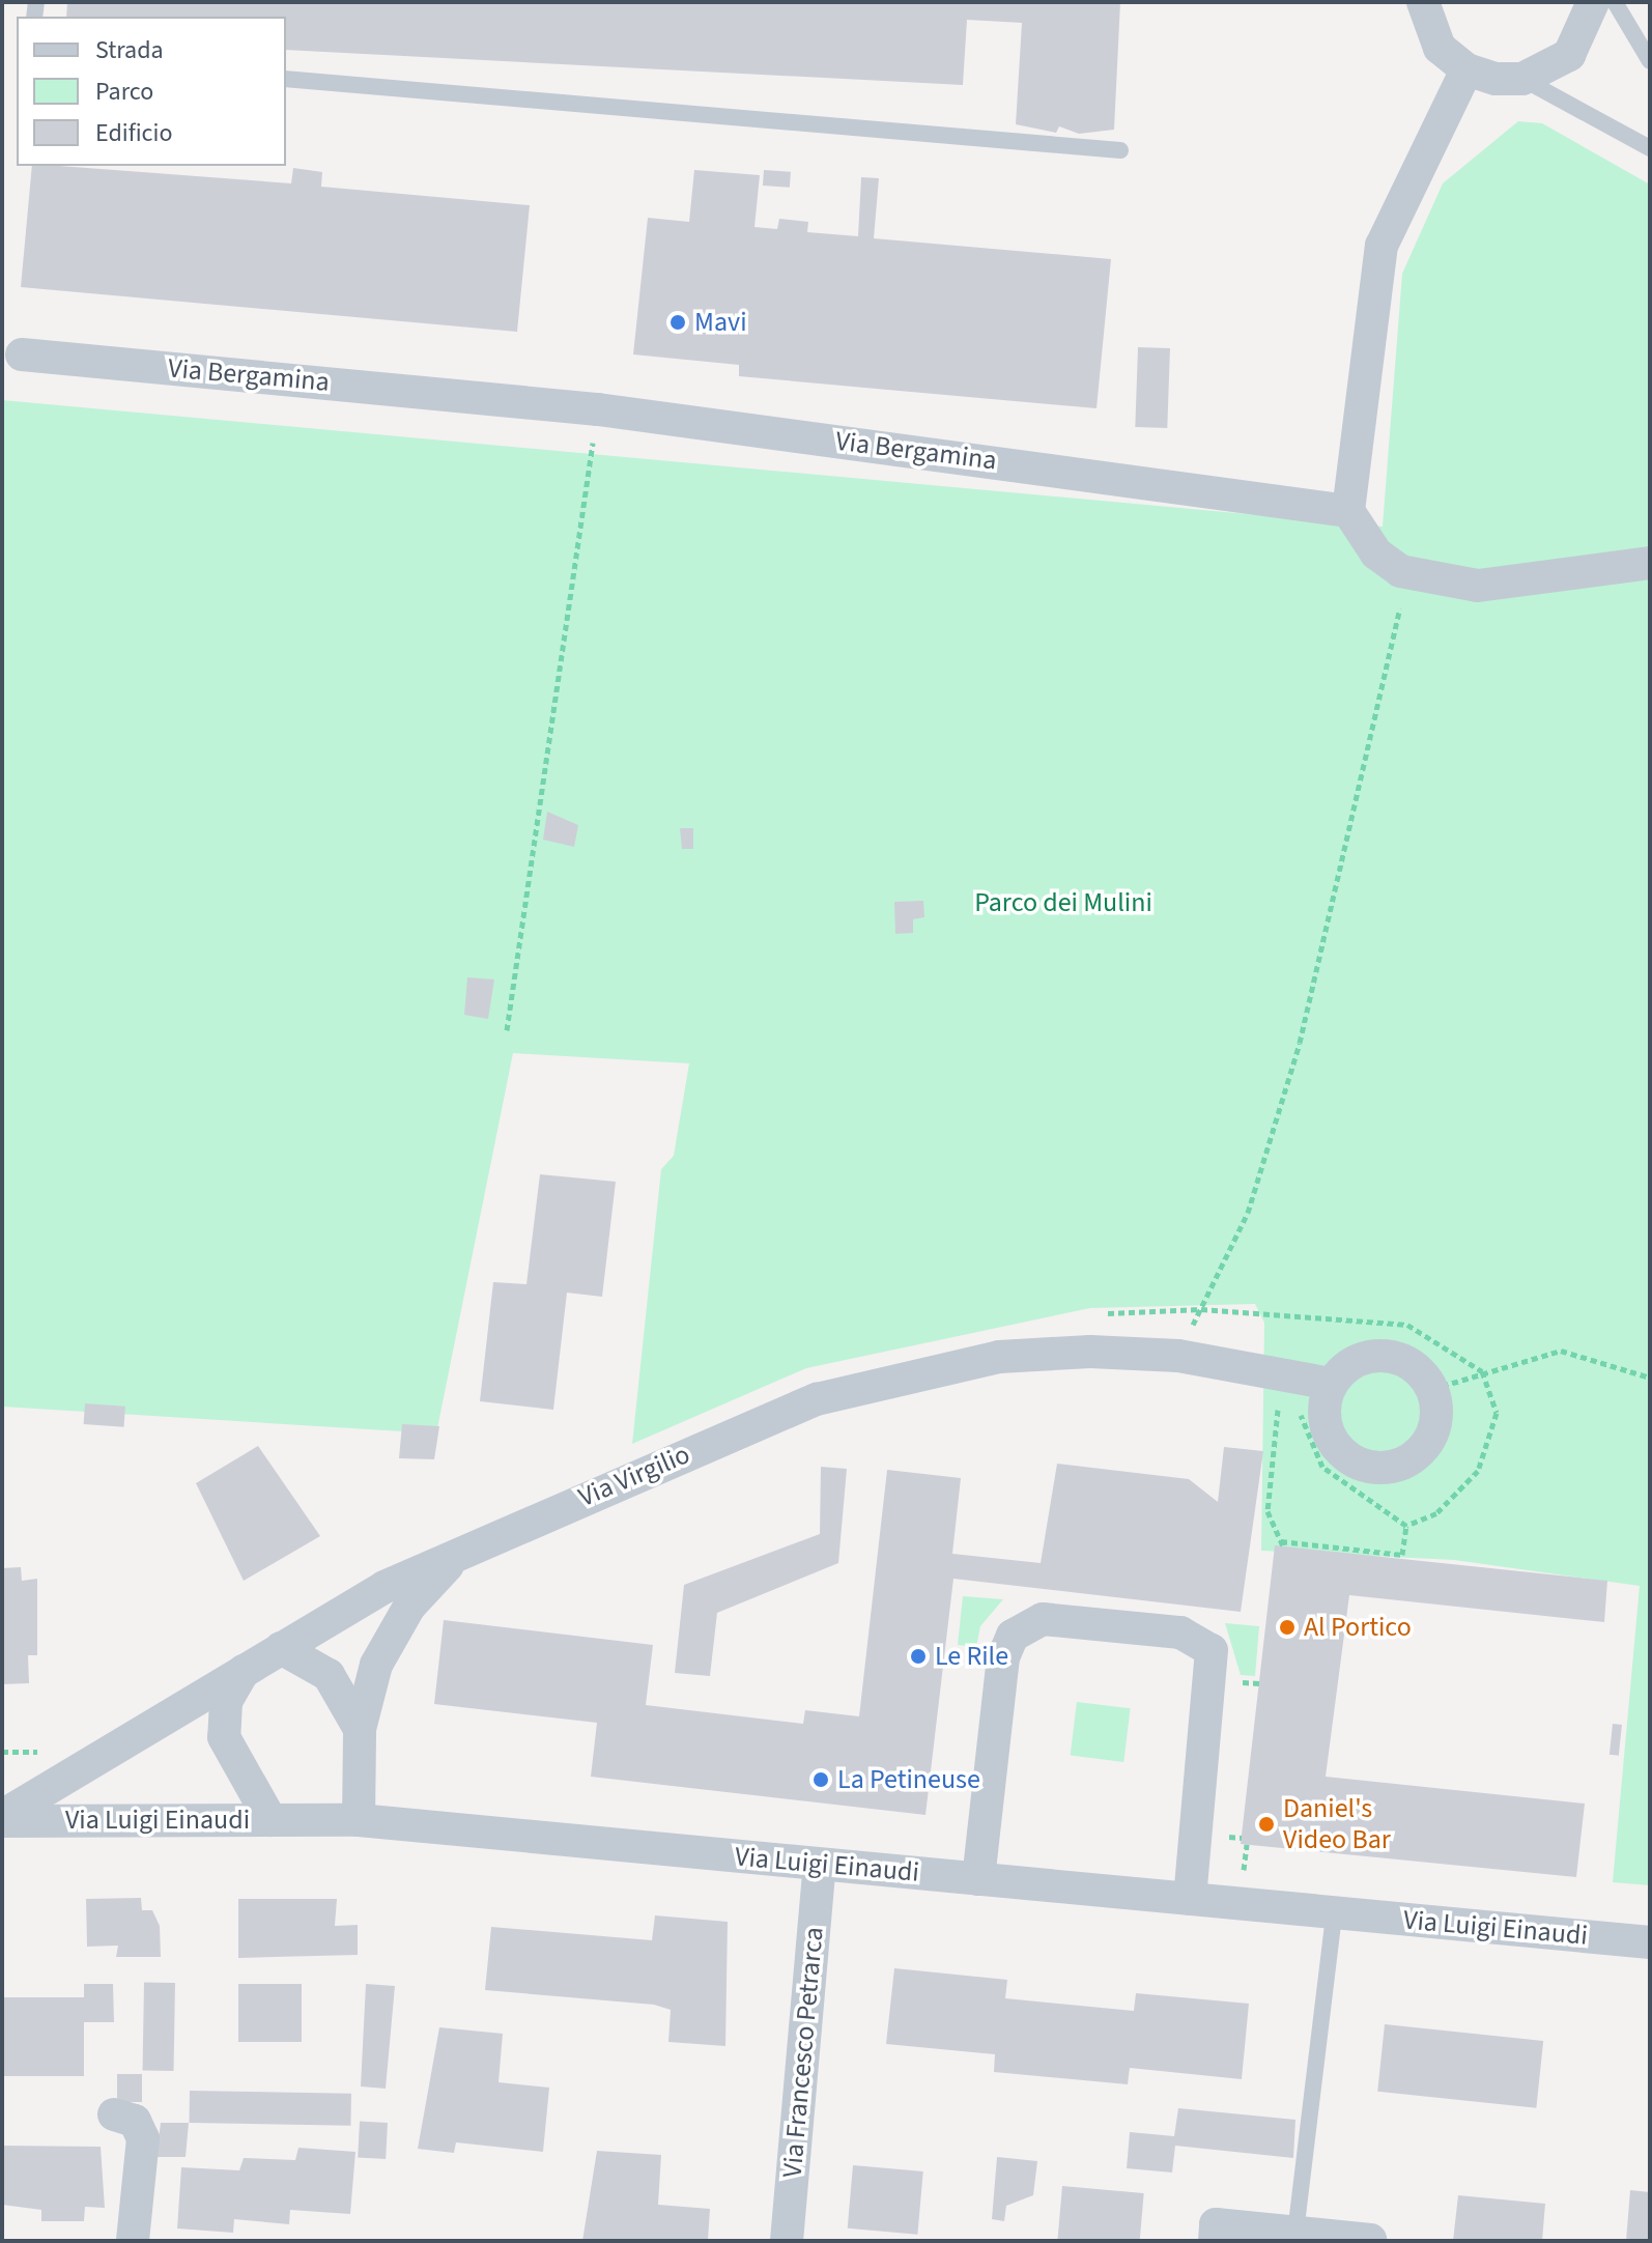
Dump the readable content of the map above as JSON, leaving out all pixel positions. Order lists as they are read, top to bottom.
{
  "streets": {
    "street": [
      "Via Bergamina",
      "Via Virgilio",
      "Via Luigi Einaudi",
      "Via Francesco Petrarca"
    ]
  },
  "crossings": [
    ["Via Virgilio", "Via Luigi Einaudi"],
    ["Via Luigi Einaudi", "Via Francesco Petrarca"]
  ],
  "parks": ["Parco dei Mulini"],
  "places": [
    "Mavi",
    "Al Portico",
    "Le Rile",
    "La Petineuse",
    "Daniel's Video Bar"
  ],
  "legend": ["Strada", "Parco", "Edificio"]
}
